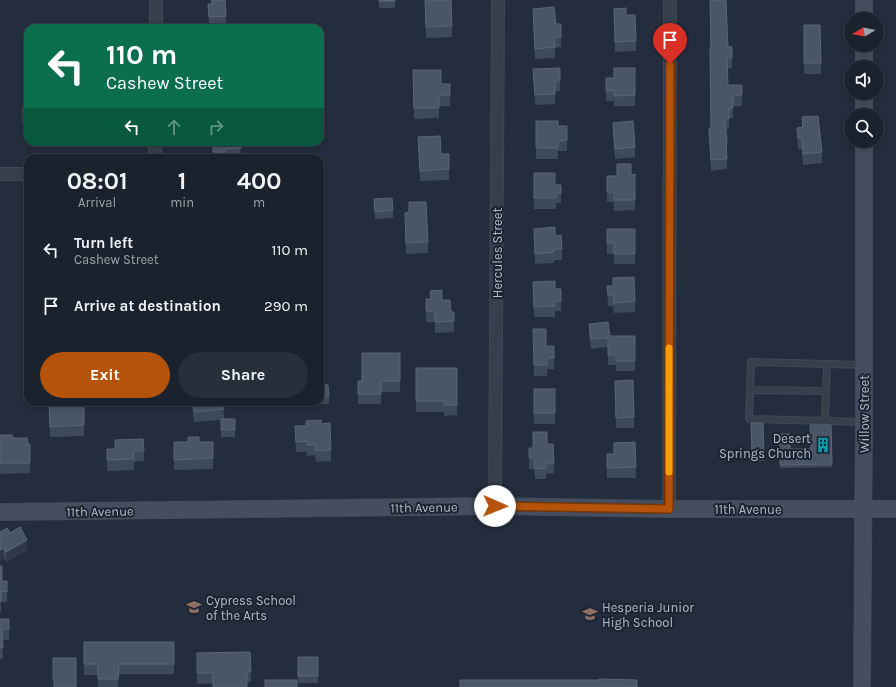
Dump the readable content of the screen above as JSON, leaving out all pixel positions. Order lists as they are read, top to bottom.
{
  "streets": {
    "main road": ["Willow Street", "11th Avenue"],
    "street": ["Hercules Street"]
  },
  "crossings": [
    ["Hercules Street", "11th Avenue"],
    ["Willow Street", "11th Avenue"]
  ],
  "places": {
    "building": ["Desert Springs Church"],
    "school or university": ["Cypress School of the Arts", "Hesperia Junior High School"]
  },
  "north": "left",
  "page": {
    "turn": ["110 m", "Cashew Street"],
    "eta": [
      "08:01",
      "Arrival",
      "1",
      "min",
      "400",
      "m"
    ],
    "list": [
      {
        "name": "Turn left",
        "note": "Cashew Street",
        "value": "110 m"
      },
      {
        "name": "Arrive at destination",
        "value": "290 m"
      }
    ],
    "buttons": ["Exit", "Share"]
  }
}
